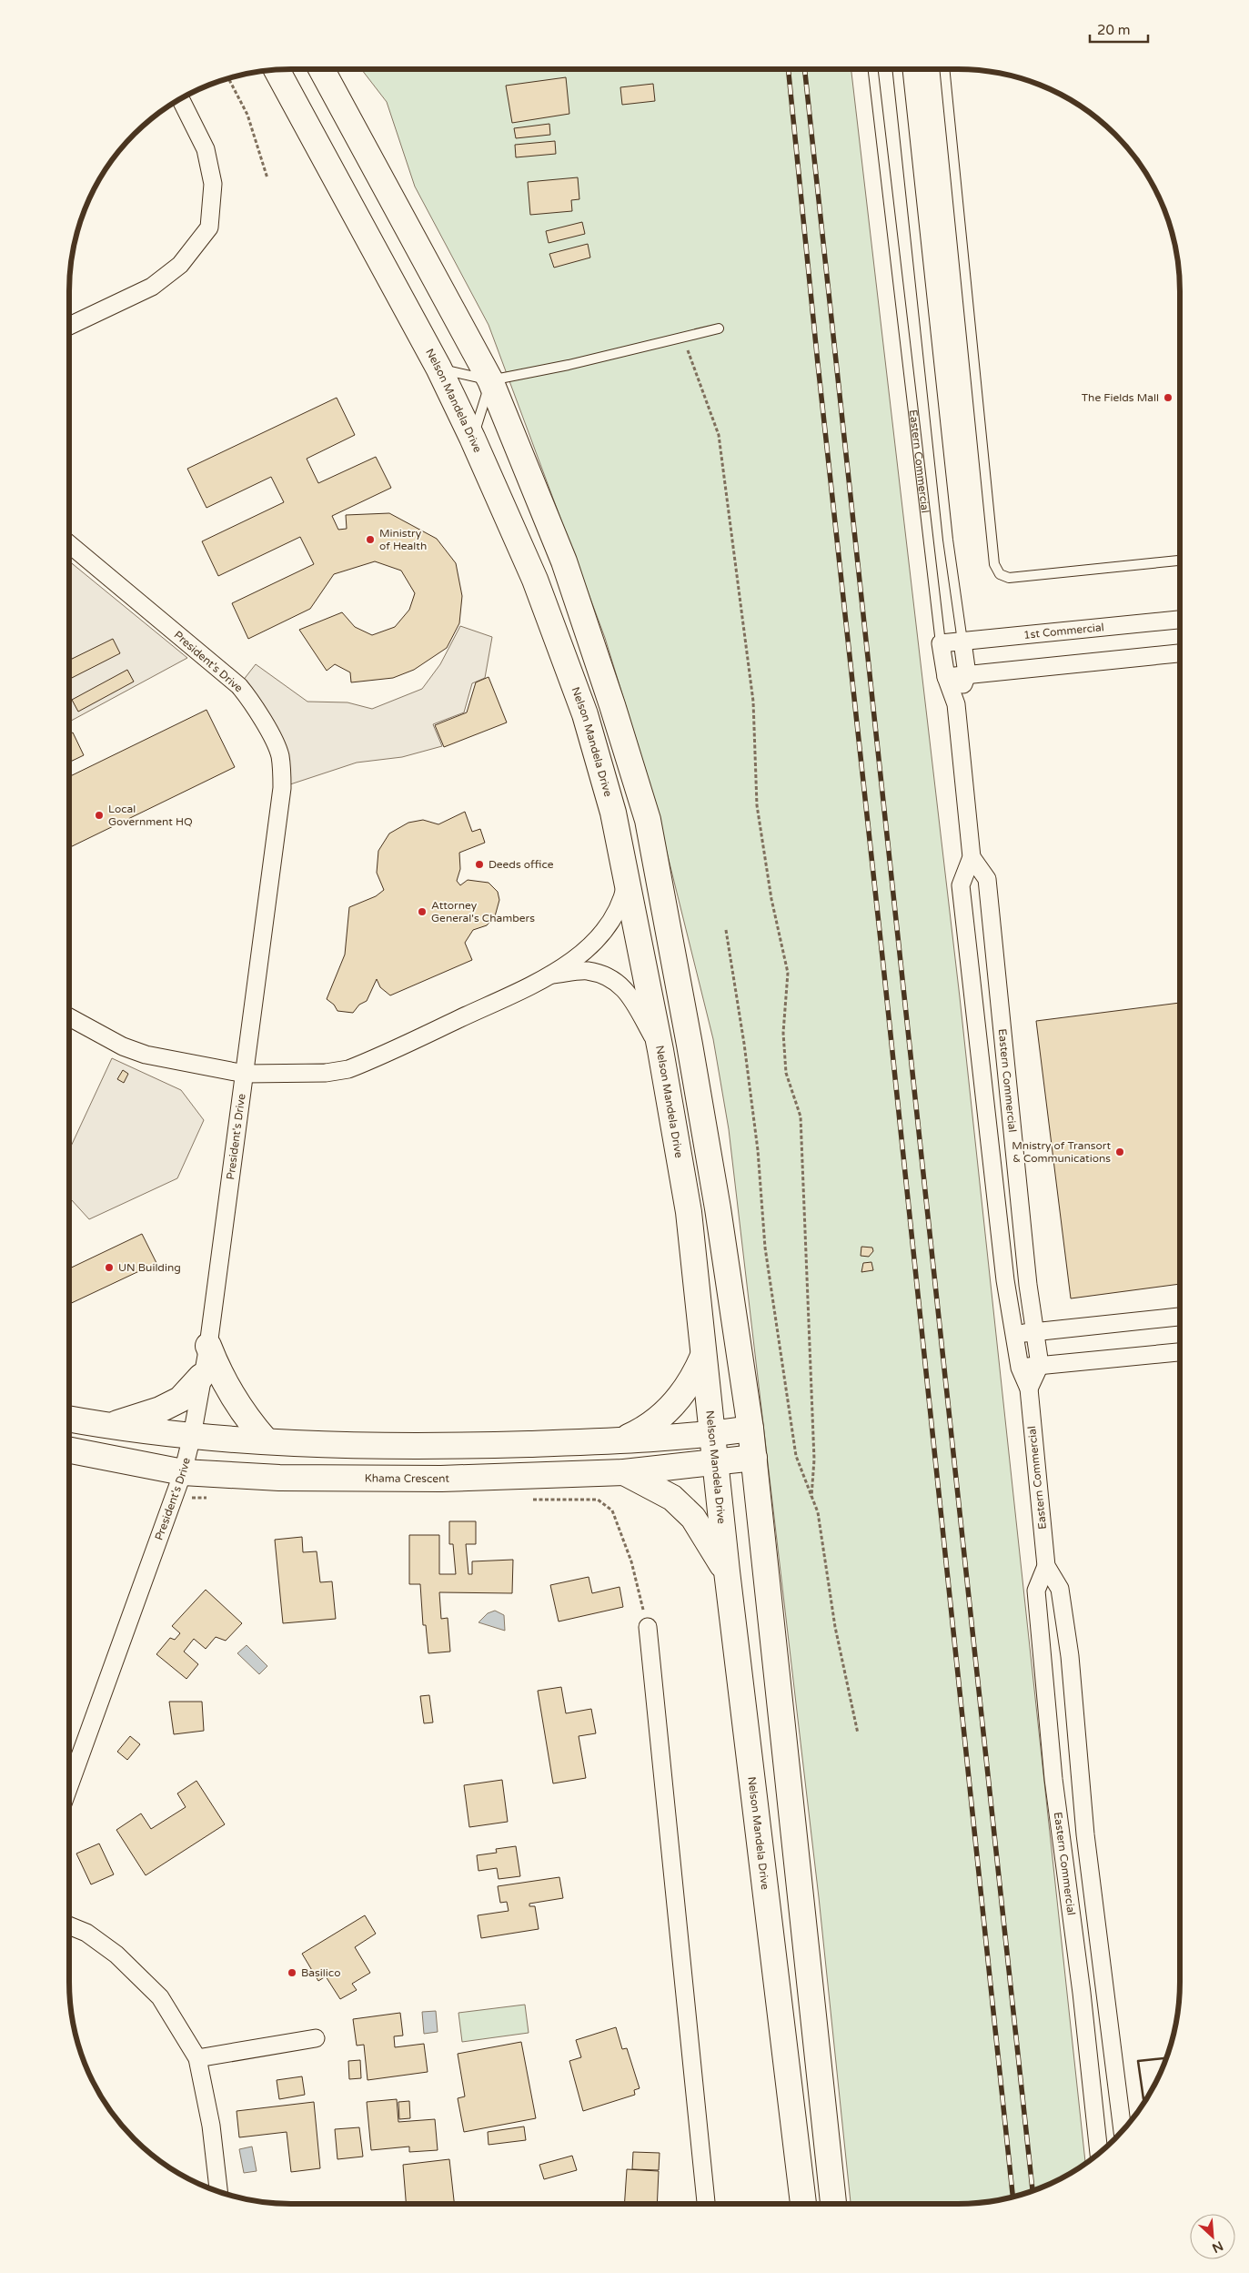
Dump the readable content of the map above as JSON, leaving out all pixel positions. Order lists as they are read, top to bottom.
{
  "streets": {
    "main road": ["Nelson Mandela Drive", "Khama Crescent"],
    "street": ["Eastern Commercial", "1st Commercial", "President's Drive"]
  },
  "crossings": [
    ["Nelson Mandela Drive", "Khama Crescent"],
    ["Eastern Commercial", "1st Commercial"],
    ["President's Drive", "Khama Crescent"]
  ],
  "places": [
    "The Fields Mall",
    "Ministry of Health",
    "Local Government HQ",
    "Deeds office",
    "Attorney General's Chambers",
    "Mnistry of Transort & Communications",
    "UN Building",
    "Basilico"
  ],
  "scale_bar": "20 m",
  "north": "bottom right"
}
